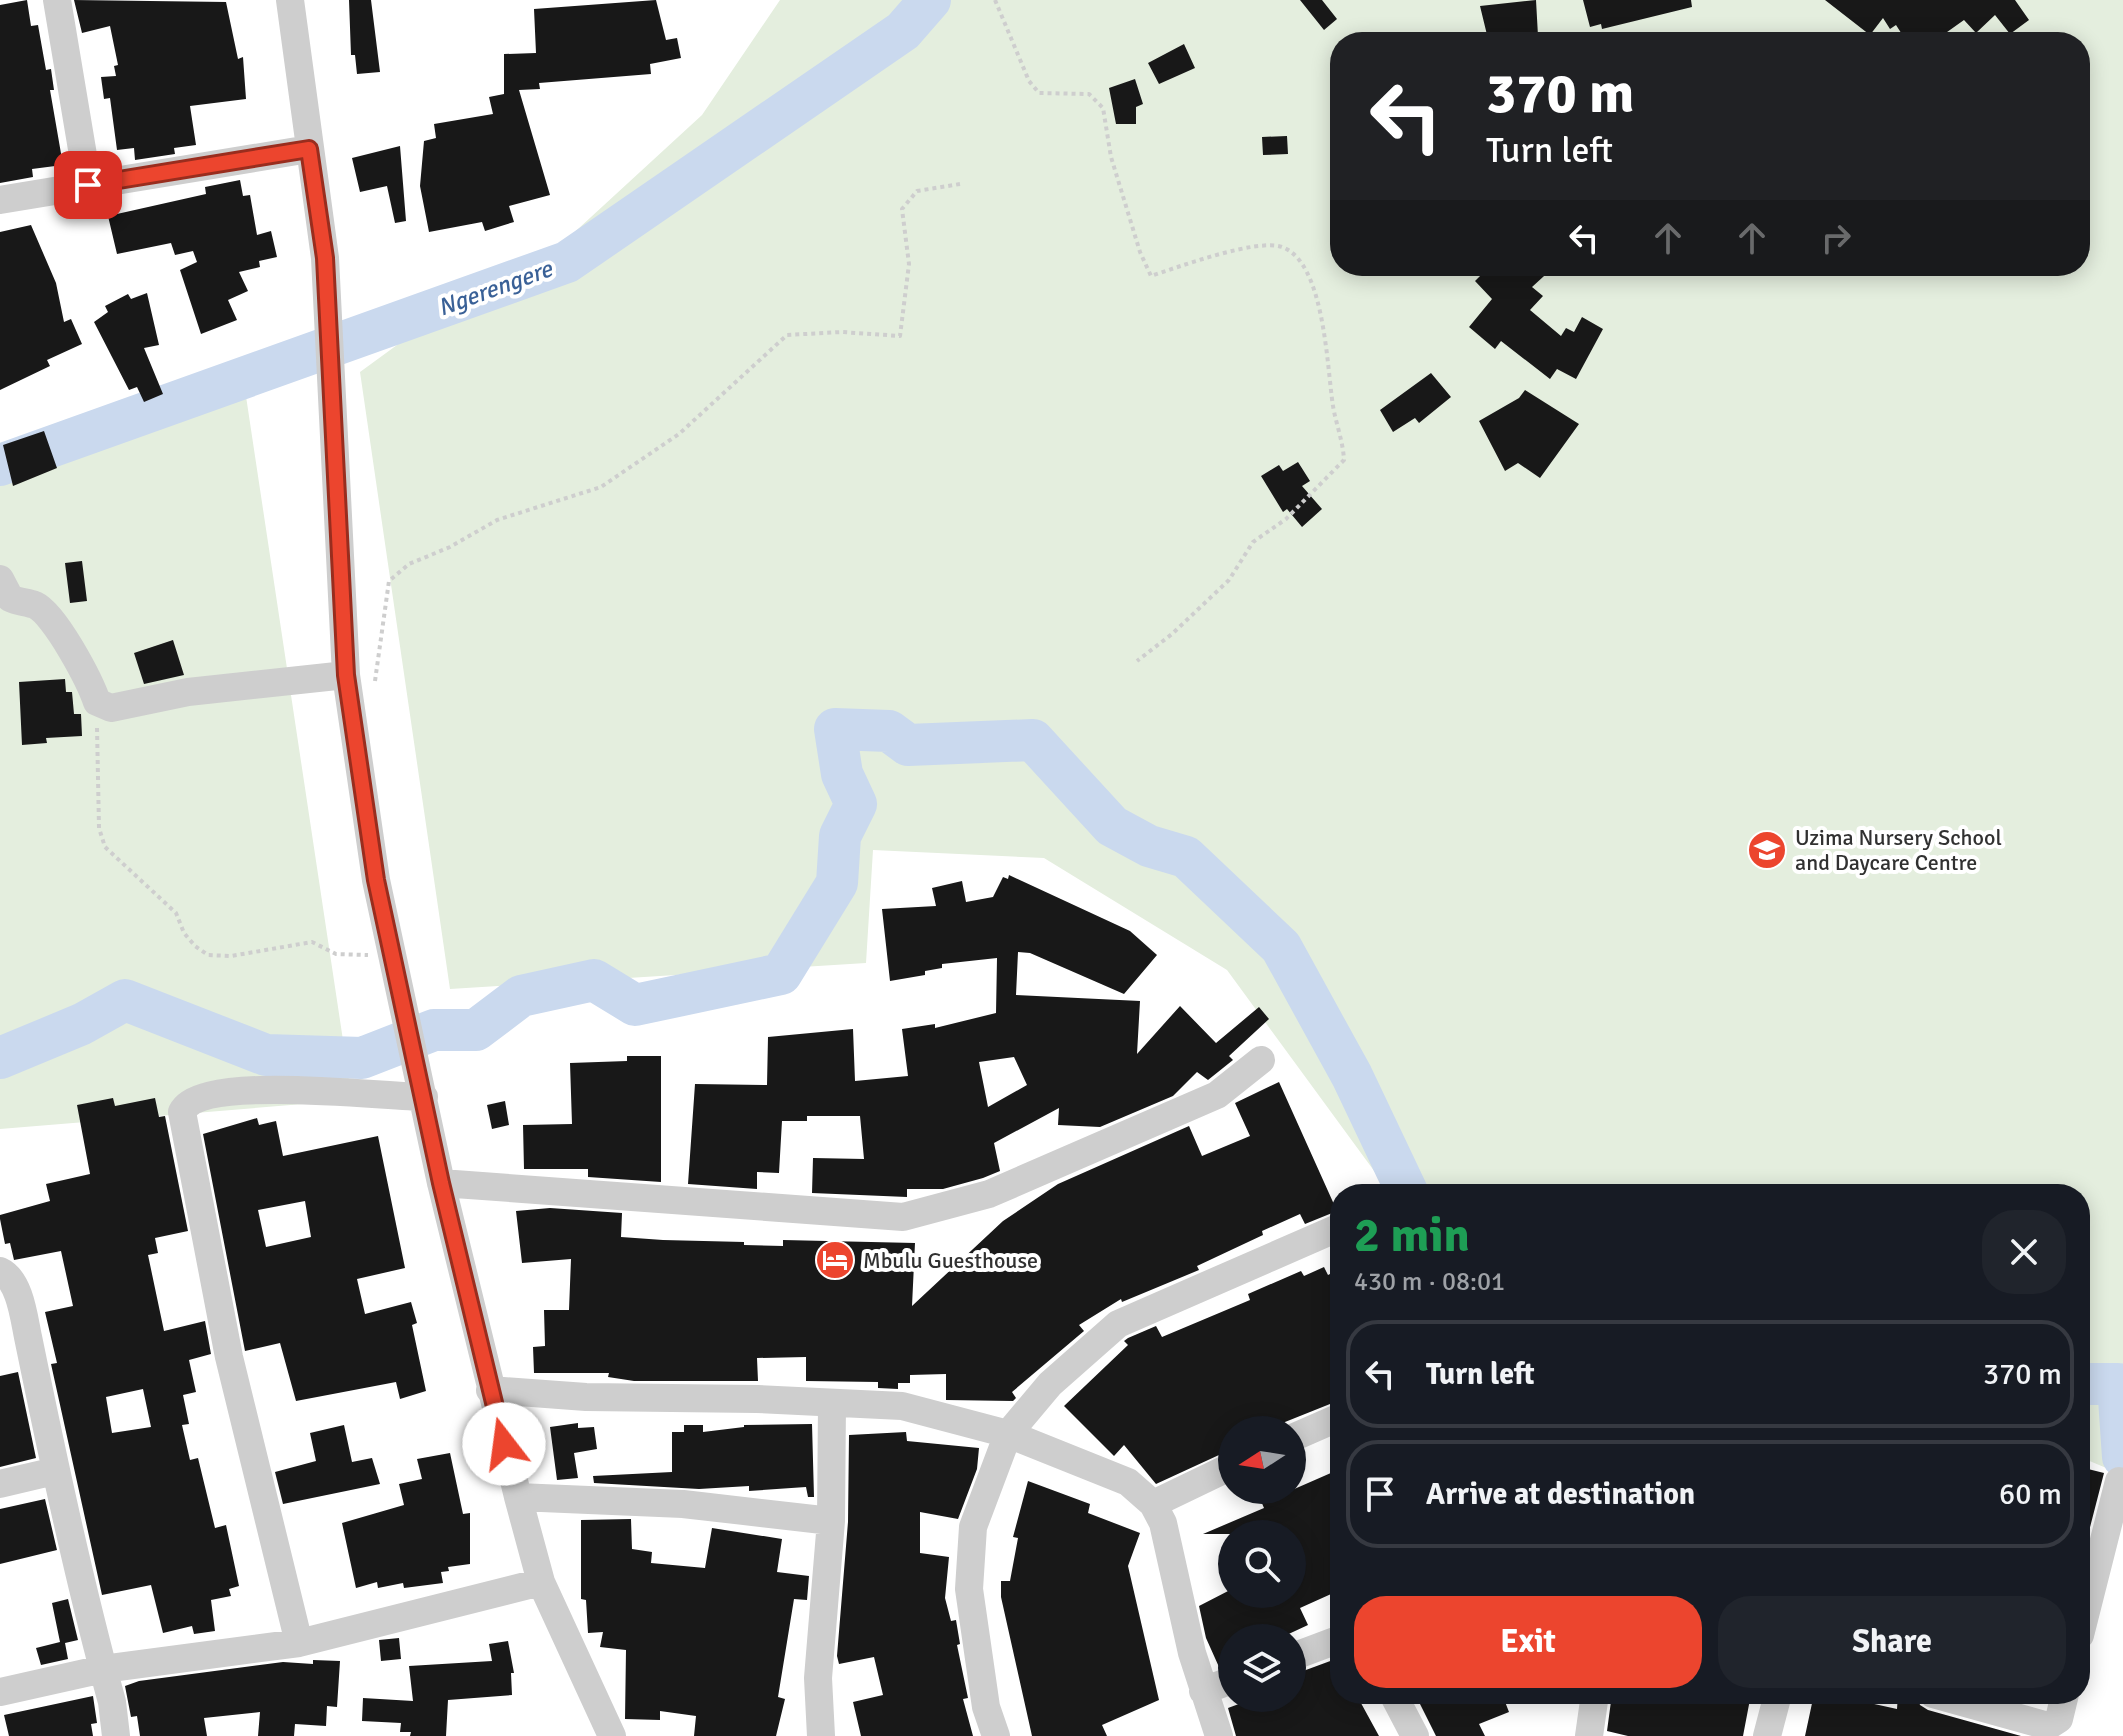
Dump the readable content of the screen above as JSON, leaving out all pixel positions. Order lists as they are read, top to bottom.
{
  "water": ["Ngerengere"],
  "places": {
    "school or university": ["Uzima Nursery School and Daycare Centre"],
    "hotel": ["Mbulu Guesthouse"]
  },
  "north": "left",
  "page": {
    "turn": ["370 m", "Turn left"],
    "heading": ["2 min", "430 m · 08:01"],
    "list": [
      {
        "name": "Turn left",
        "value": "370 m"
      },
      {
        "name": "Arrive at destination",
        "value": "60 m"
      }
    ],
    "buttons": ["Exit", "Share"]
  }
}
